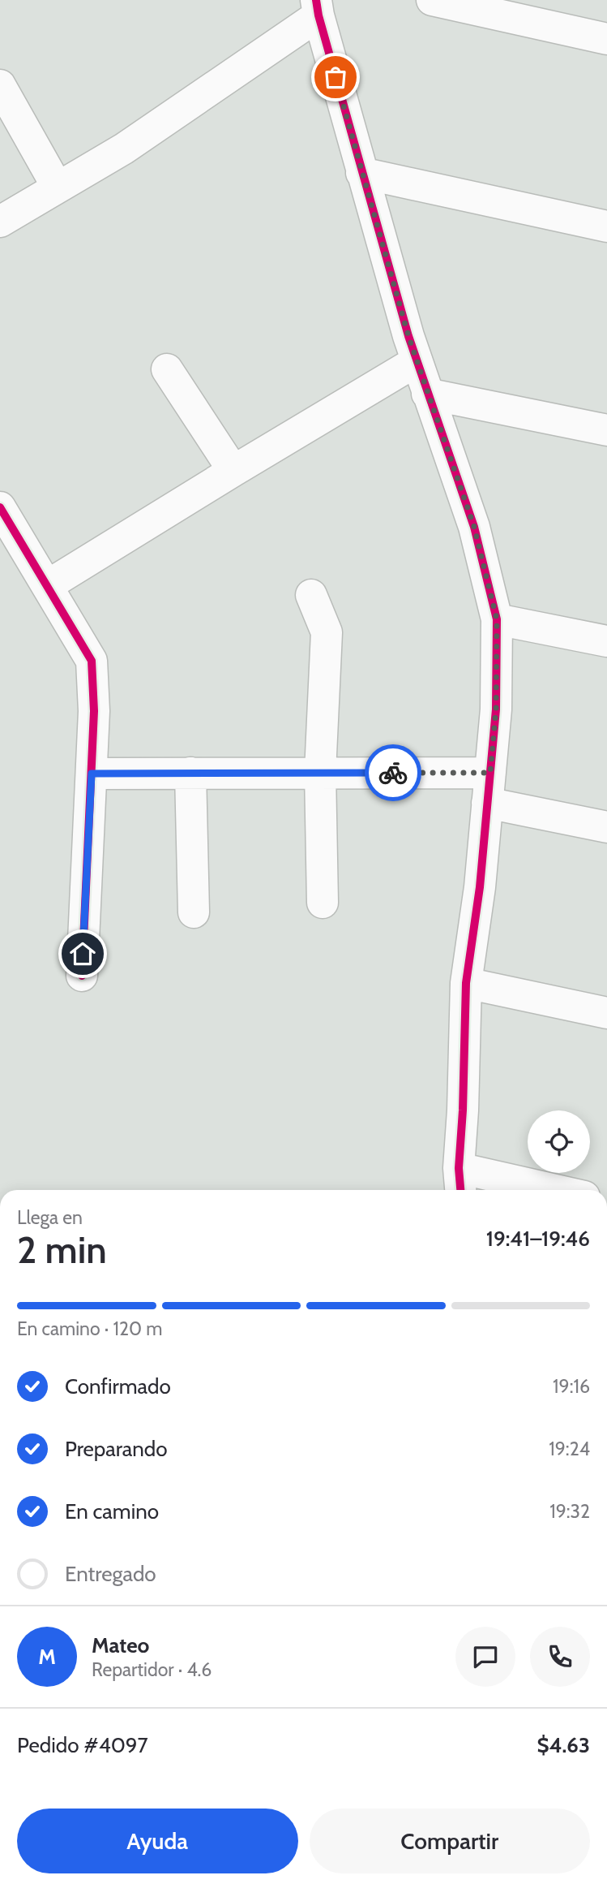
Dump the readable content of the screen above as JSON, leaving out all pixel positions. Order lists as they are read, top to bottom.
{
  "page": {
    "heading": ["2 min", "Llega en", "19:41–19:46"],
    "panel": [
      "Mateo",
      "Repartidor · 4.6",
      "Pedido #4097",
      "$4.63"
    ],
    "bar": "En camino · 120 m",
    "list": [
      ["Confirmado", "19:16"],
      ["Preparando", "19:24"],
      ["En camino", "19:32"],
      "Entregado"
    ],
    "round": "M",
    "buttons": ["Ayuda", "Compartir"]
  }
}
